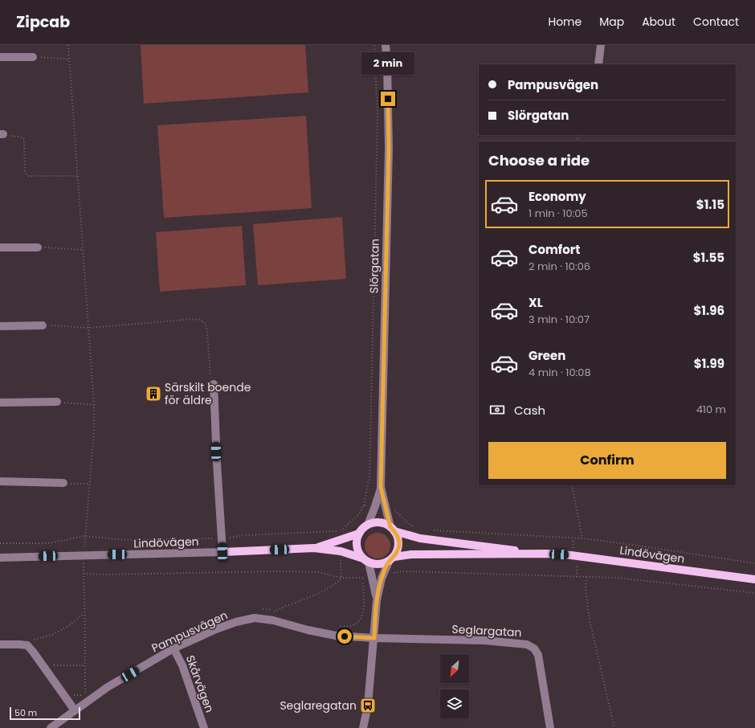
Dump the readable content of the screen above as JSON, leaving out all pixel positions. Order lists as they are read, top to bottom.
{
  "streets": {
    "main road": ["Lindövägen"],
    "street": [
      "Slörgatan",
      "Seglargatan",
      "Pampusvägen",
      "Skårvägen"
    ]
  },
  "crossings": [
    ["Slörgatan", "Lindövägen"],
    ["Seglargatan", "Pampusvägen"],
    ["Pampusvägen", "Skårvägen"]
  ],
  "places": {
    "building": ["Särskilt boende för äldre"],
    "bus stop": ["Seglaregatan"]
  },
  "scale_bar": "50 m",
  "north": "bottom left",
  "page": {
    "header": "Zipcab",
    "nav": [
      "Home",
      "Map",
      "About",
      "Contact"
    ],
    "bubble": "2 min",
    "banner": ["Pampusvägen", "Slörgatan"],
    "heading": "Choose a ride",
    "list": [
      {
        "name": "Economy",
        "note": "1 min · 10:05",
        "value": "$1.15"
      },
      {
        "name": "Comfort",
        "note": "2 min · 10:06",
        "value": "$1.55"
      },
      {
        "name": "XL",
        "note": "3 min · 10:07",
        "value": "$1.96"
      },
      {
        "name": "Green",
        "note": "4 min · 10:08",
        "value": "$1.99"
      }
    ],
    "pay": ["Cash", "410 m"],
    "buttons": "Confirm",
    "scale": "50 m"
  }
}
